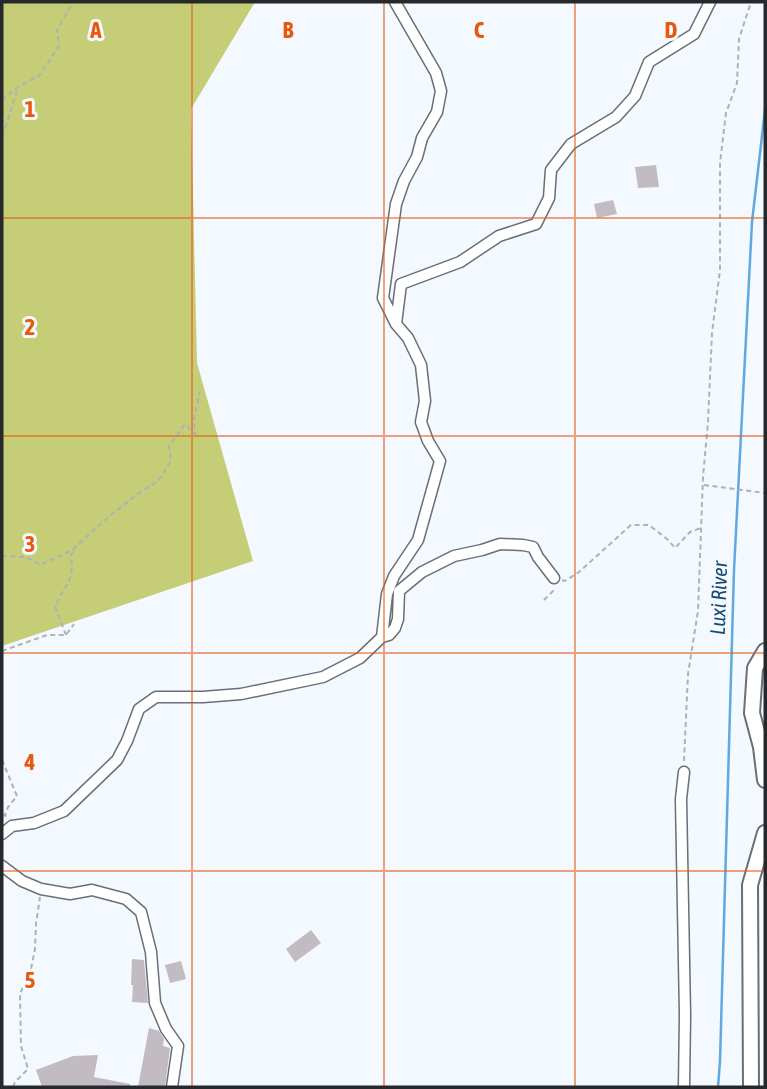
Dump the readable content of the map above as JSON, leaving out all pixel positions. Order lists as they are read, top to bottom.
{
  "water": ["Luxi River"],
  "grid": {
    "columns": [
      "A",
      "B",
      "C",
      "D"
    ],
    "rows": [
      "1",
      "2",
      "3",
      "4",
      "5"
    ]
  }
}
